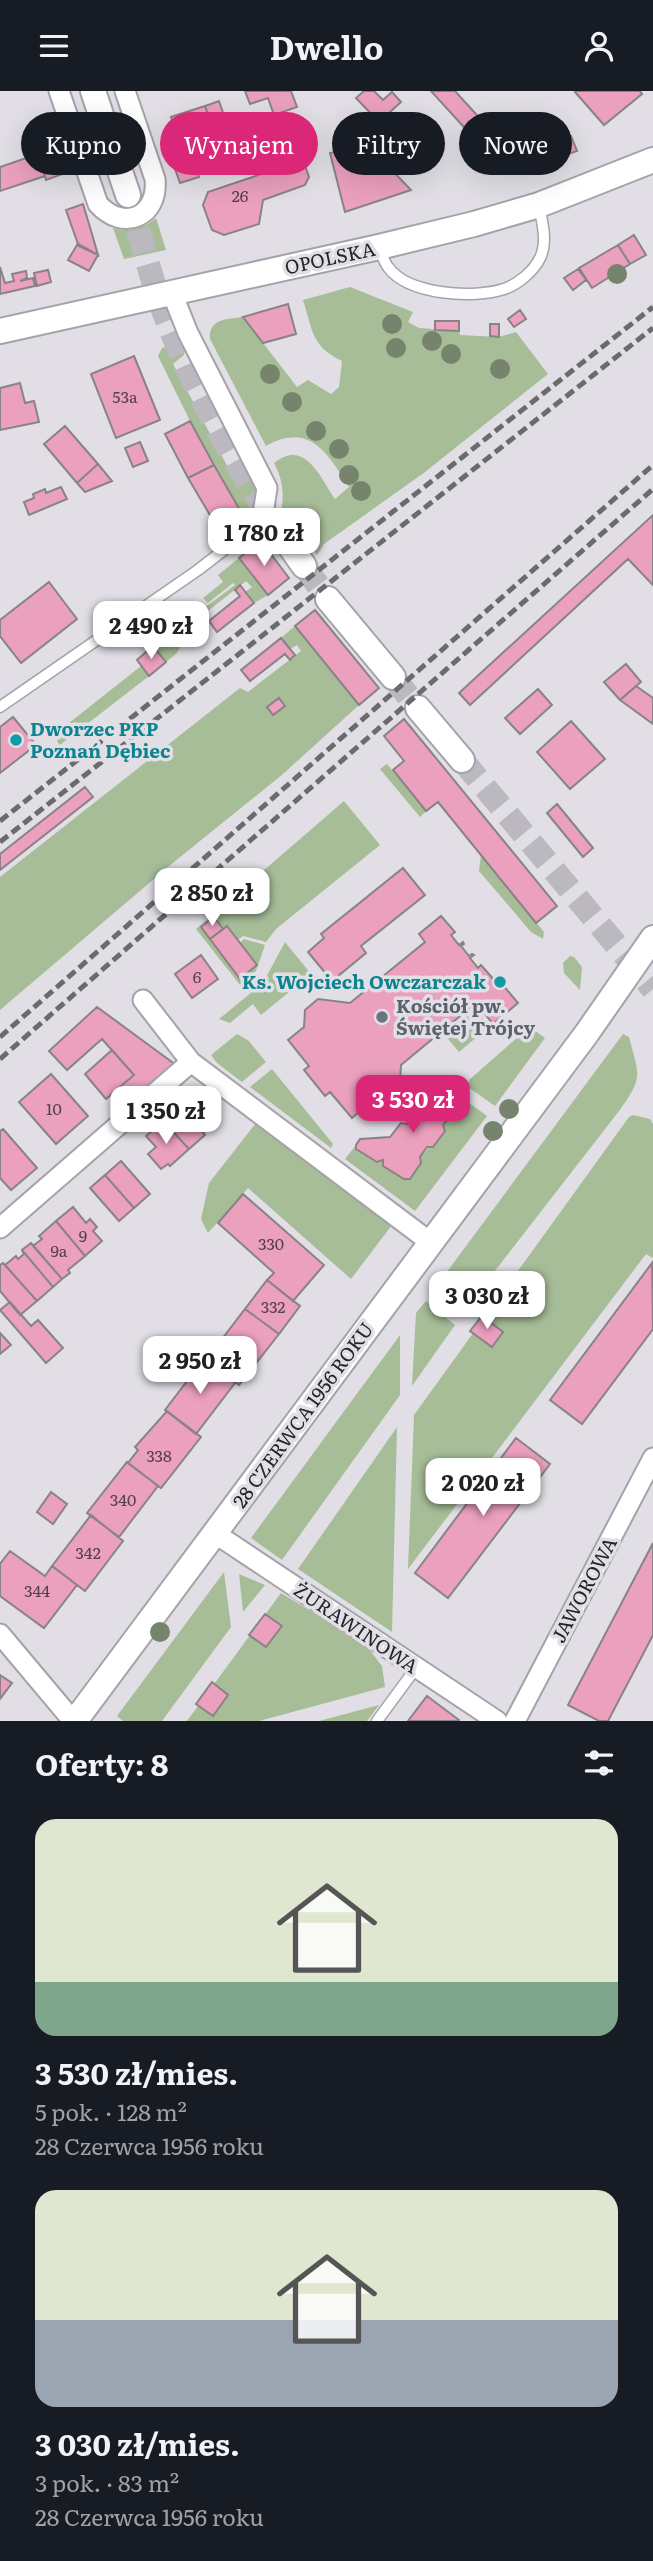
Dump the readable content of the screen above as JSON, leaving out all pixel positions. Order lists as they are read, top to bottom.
{
  "streets": {
    "street": [
      "OPOLSKA",
      "28 CZERWCA 1956 ROKU",
      "JAWOROWA",
      "ŻURAWINOWA"
    ]
  },
  "crossings": [
    ["28 CZERWCA 1956 ROKU", "ŻURAWINOWA"]
  ],
  "places": ["Dworzec PKP Poznań Dębiec", "Ks. Wojciech Owczarczak", "Kościół pw. Świętej Trójcy"],
  "house_numbers": [
    "26",
    "53a",
    "6",
    "10",
    "9",
    "330",
    "9a",
    "332",
    "338",
    "340",
    "342",
    "344"
  ],
  "page": {
    "header": "Dwello",
    "chip": [
      "Kupno",
      "Wynajem",
      "Filtry",
      "Nowe"
    ],
    "price": [
      "1 780 zł",
      "2 490 zł",
      "2 850 zł",
      "3 530 zł",
      "1 350 zł",
      "3 030 zł",
      "2 950 zł",
      "2 020 zł"
    ],
    "heading": "Oferty: 8",
    "list": [
      {
        "name": "3 530 zł/mies.",
        "note": "5 pok. · 128 m² · 28 Czerwca 1956 roku"
      },
      {
        "name": "3 030 zł/mies.",
        "note": "3 pok. · 83 m² · 28 Czerwca 1956 roku"
      }
    ]
  }
}
